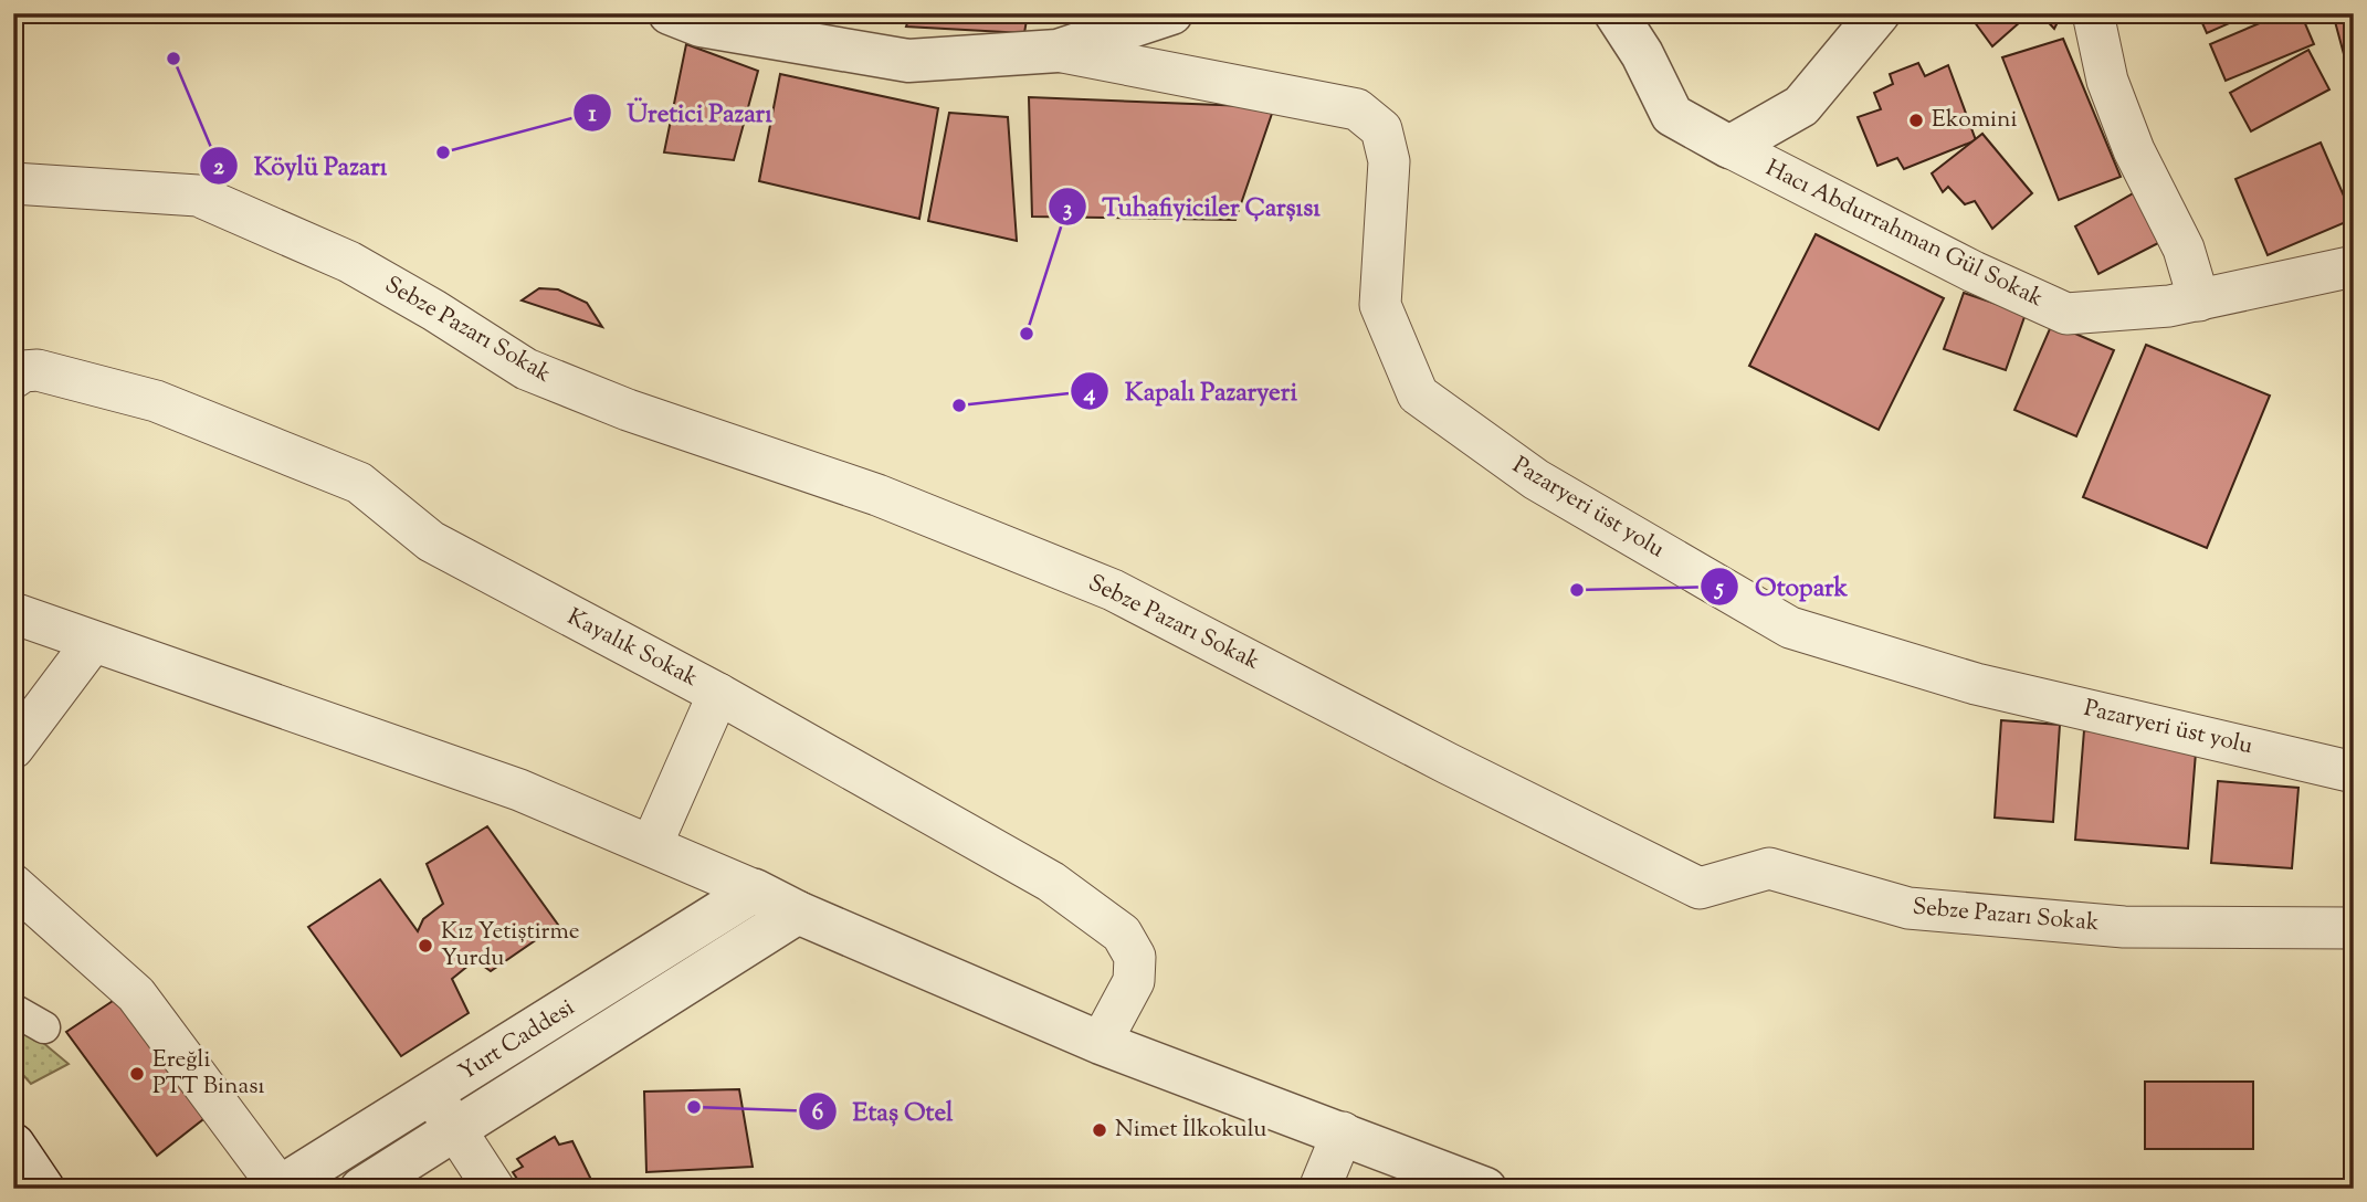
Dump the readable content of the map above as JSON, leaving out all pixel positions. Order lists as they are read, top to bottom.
{
  "streets": {
    "street": [
      "Hacı Abdurrahman Gül Sokak",
      "Sebze Pazarı Sokak",
      "Pazaryeri üst yolu",
      "Kayalık Sokak",
      "Yurt Caddesi"
    ]
  },
  "places": [
    "Köylü Pazarı",
    "Ekomini",
    "Üretici Pazarı",
    "Tuhafiyiciler Çarşısı",
    "Kapalı Pazaryeri",
    "Otopark",
    "Kız Yetiştirme Yurdu",
    "Ereğli PTT Binası",
    "Etaş Otel",
    "Nimet İlkokulu"
  ]
}
